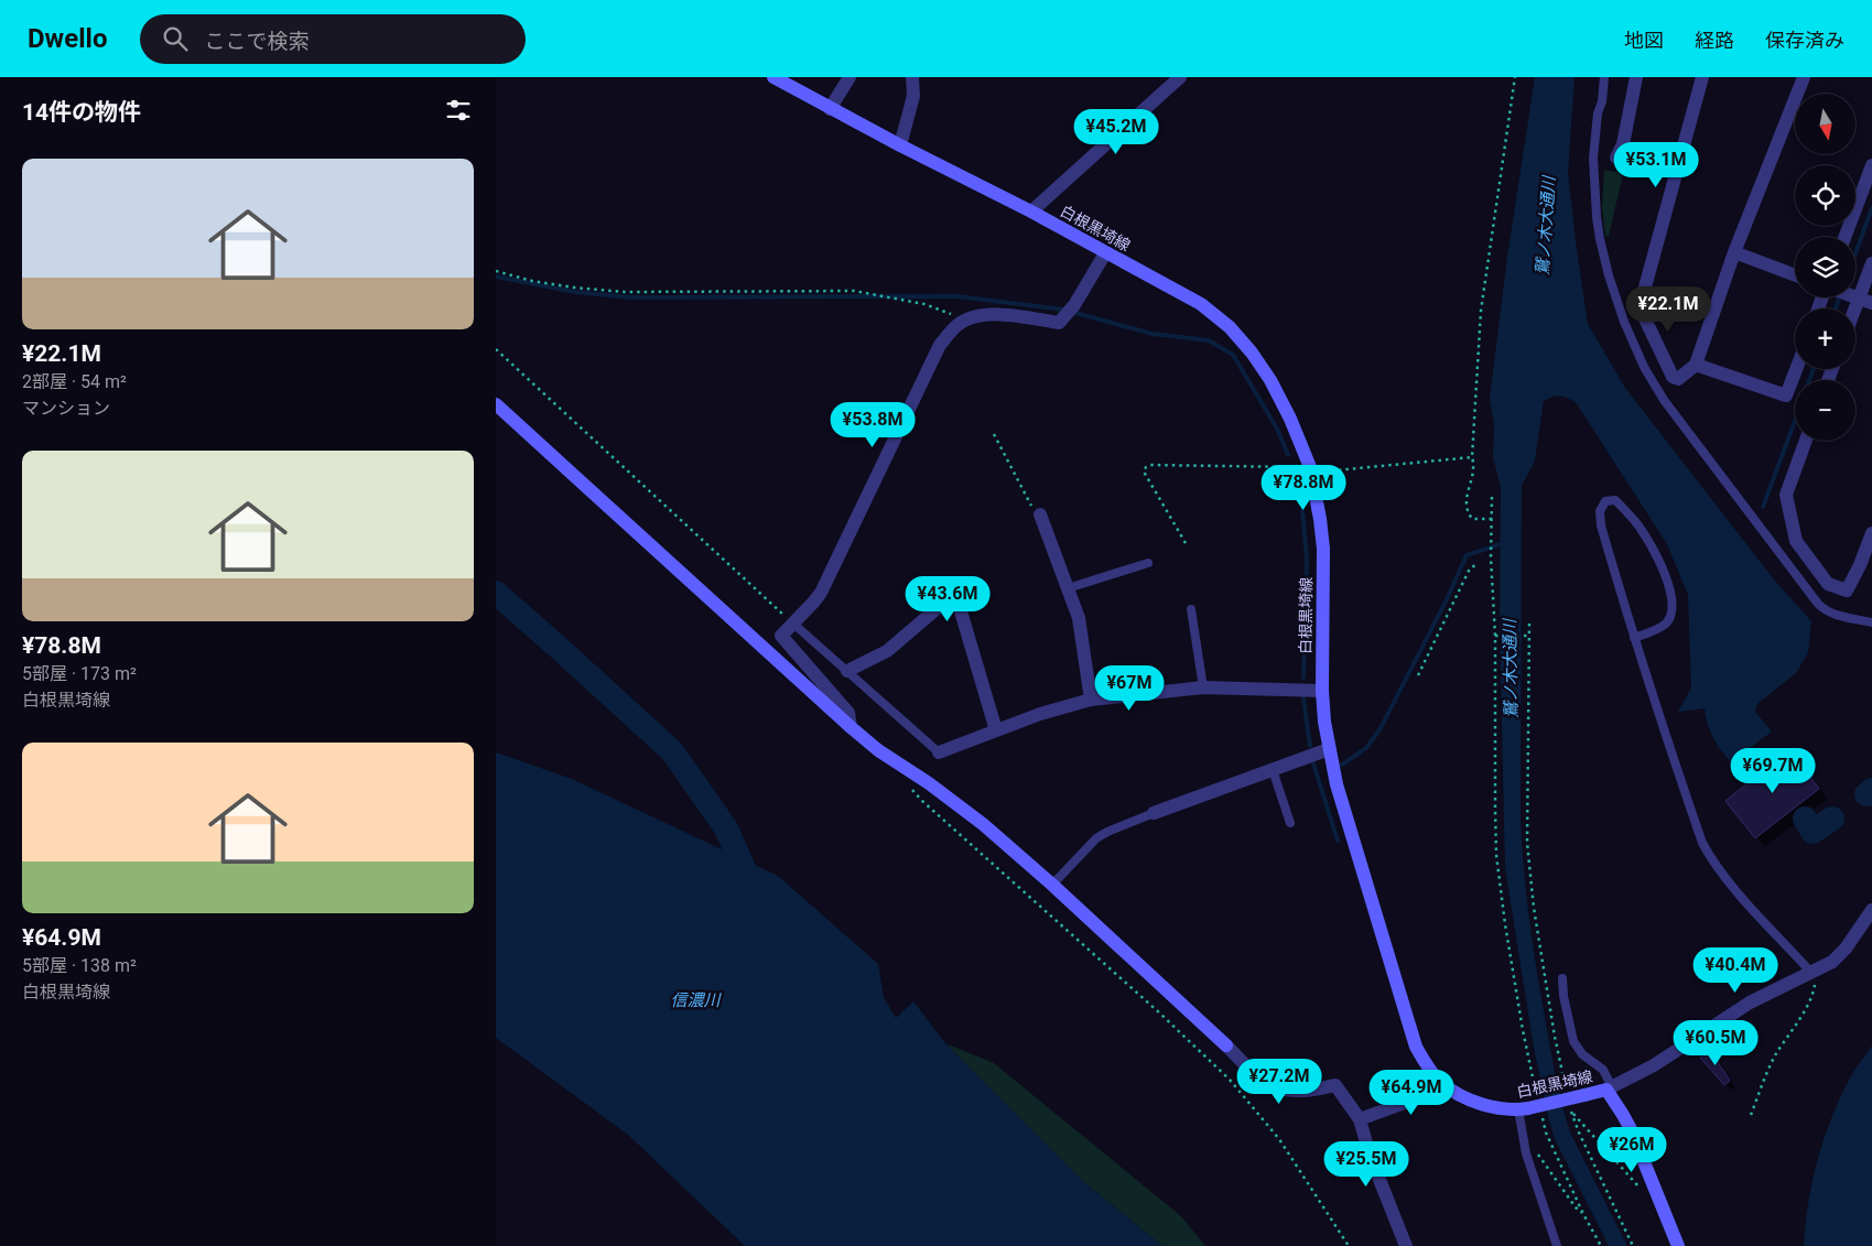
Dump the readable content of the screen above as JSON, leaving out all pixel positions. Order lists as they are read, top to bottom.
{
  "streets": {
    "main road": ["白根黒埼線"]
  },
  "water": ["鷲ノ木大通川", "信濃川"],
  "north": "bottom",
  "page": {
    "header": "Dwello",
    "search": "ここで検索",
    "nav": ["地図", "経路", "保存済み"],
    "heading": "14件の物件",
    "map_buttons": ["+", "−"],
    "price": [
      "¥45.2M",
      "¥53.1M",
      "¥22.1M",
      "¥53.8M",
      "¥78.8M",
      "¥43.6M",
      "¥67M",
      "¥69.7M",
      "¥40.4M",
      "¥60.5M",
      "¥27.2M",
      "¥64.9M",
      "¥26M",
      "¥25.5M"
    ],
    "list": [
      {
        "name": "¥22.1M",
        "note": "2部屋 · 54 m² · マンション"
      },
      {
        "name": "¥78.8M",
        "note": "5部屋 · 173 m² · 白根黒埼線"
      },
      {
        "name": "¥64.9M",
        "note": "5部屋 · 138 m² · 白根黒埼線"
      }
    ]
  }
}
